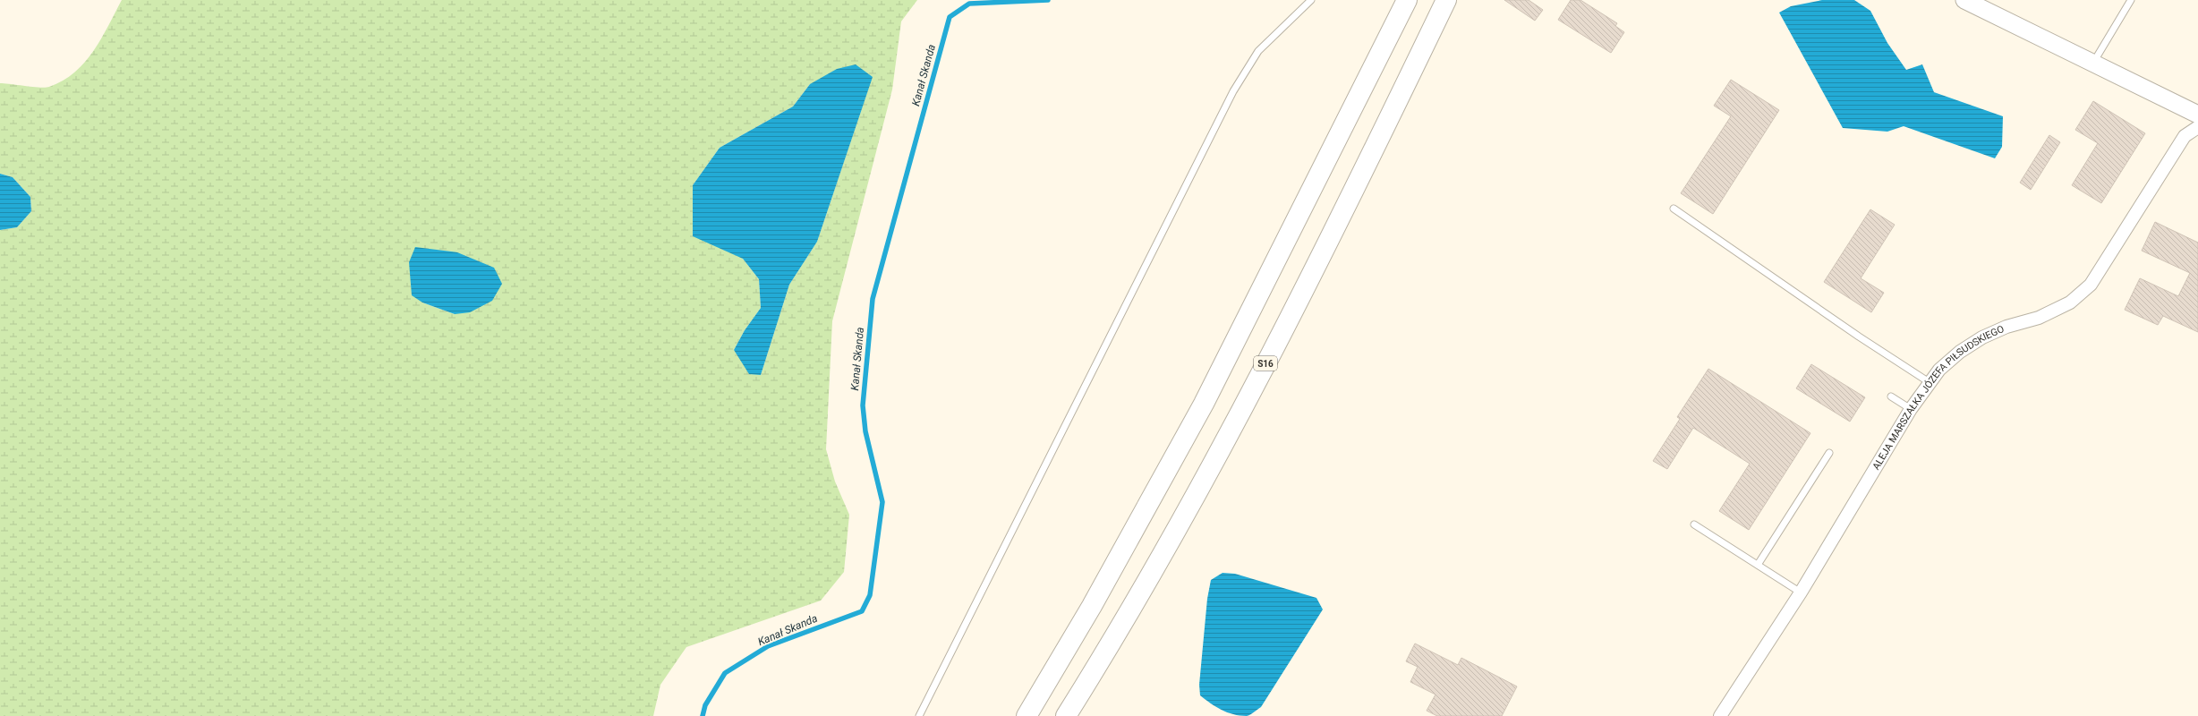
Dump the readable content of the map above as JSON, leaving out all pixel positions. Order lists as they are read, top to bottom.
{
  "streets": {
    "highway": ["S16"],
    "street": ["ALEJA MARSZAŁKA JÓZEFA PIŁSUDSKIEGO"]
  },
  "water": ["Kanał Skanda"]
}
